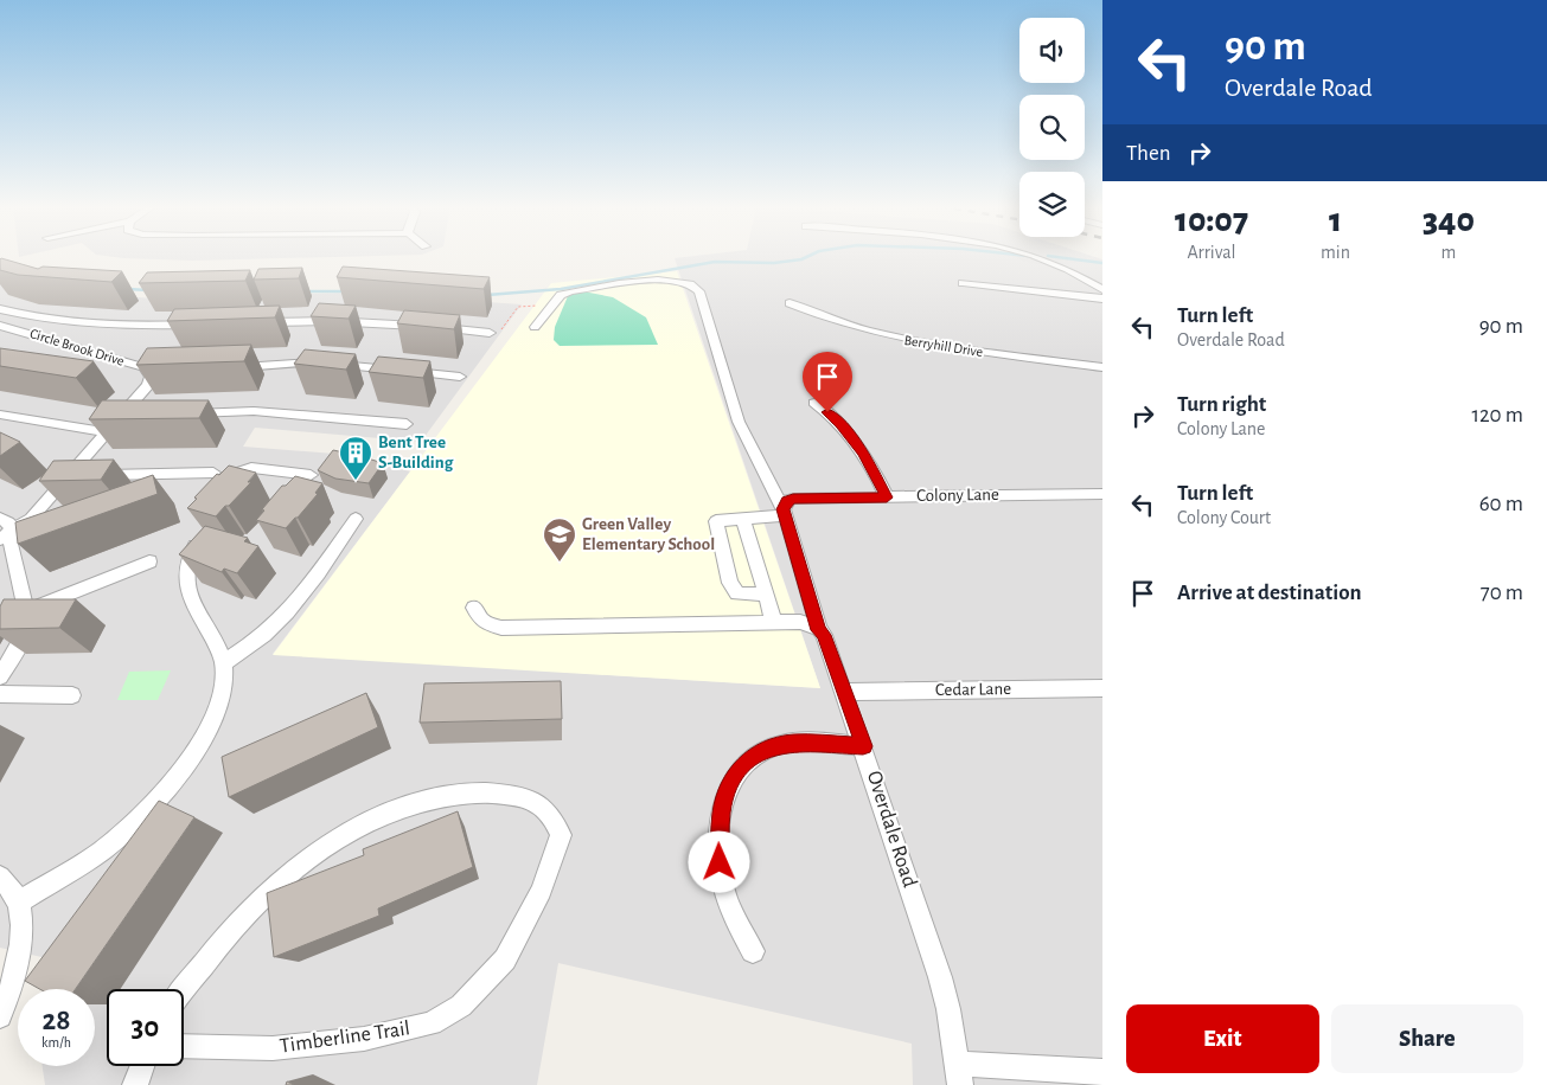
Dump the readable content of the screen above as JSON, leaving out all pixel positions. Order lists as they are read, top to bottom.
{
  "streets": {
    "street": [
      "Berryhill Drive",
      "Circle Brook Drive",
      "Colony Lane",
      "Cedar Lane",
      "Overdale Road",
      "Timberline Trail"
    ]
  },
  "crossings": [
    ["Colony Lane", "Overdale Road"],
    ["Cedar Lane", "Overdale Road"]
  ],
  "places": {
    "building": ["Bent Tree S-Building"],
    "school or university": ["Green Valley Elementary School"]
  },
  "page": {
    "turn": ["90 m", "Overdale Road"],
    "then": "Then",
    "eta": [
      "10:07",
      "Arrival",
      "1",
      "min",
      "340",
      "m"
    ],
    "list": [
      {
        "name": "Turn left",
        "note": "Overdale Road",
        "value": "90 m"
      },
      {
        "name": "Turn right",
        "note": "Colony Lane",
        "value": "120 m"
      },
      {
        "name": "Turn left",
        "note": "Colony Court",
        "value": "60 m"
      },
      {
        "name": "Arrive at destination",
        "value": "70 m"
      }
    ],
    "speed": "28 km/h",
    "limit": "30",
    "buttons": ["Exit", "Share"]
  }
}
